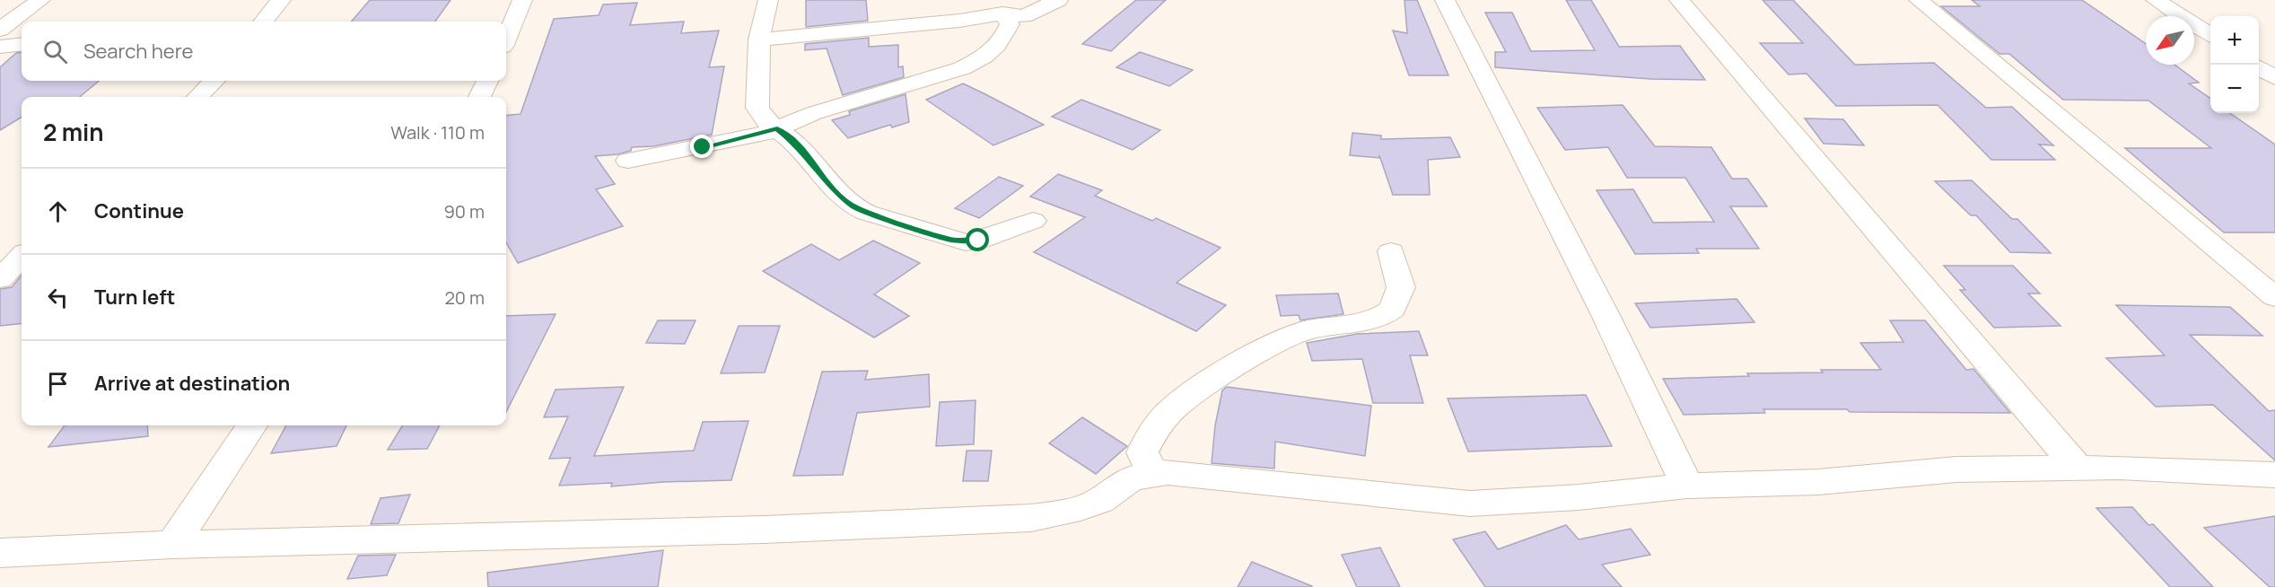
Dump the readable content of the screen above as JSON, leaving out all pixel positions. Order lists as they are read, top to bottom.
{
  "north": "bottom left",
  "page": {
    "map_buttons": ["+", "−"],
    "search": "Search here",
    "heading": ["2 min", "Walk · 110 m"],
    "list": [
      ["Continue", "90 m"],
      ["Turn left", "20 m"],
      "Arrive at destination"
    ]
  }
}
